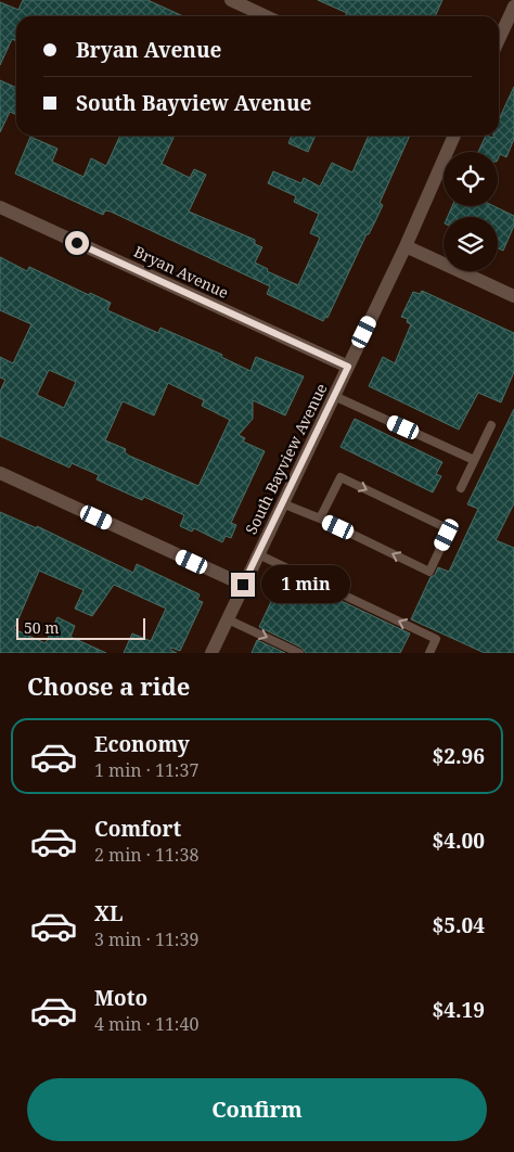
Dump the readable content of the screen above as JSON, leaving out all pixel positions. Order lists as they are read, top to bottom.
{
  "streets": {
    "street": ["Bryan Avenue", "South Bayview Avenue"]
  },
  "crossings": [
    ["Bryan Avenue", "South Bayview Avenue"]
  ],
  "scale_bar": "50 m",
  "page": {
    "banner": ["Bryan Avenue", "South Bayview Avenue"],
    "bubble": "1 min",
    "scale": "50 m",
    "heading": "Choose a ride",
    "list": [
      {
        "name": "Economy",
        "note": "1 min · 11:37",
        "value": "$2.96"
      },
      {
        "name": "Comfort",
        "note": "2 min · 11:38",
        "value": "$4.00"
      },
      {
        "name": "XL",
        "note": "3 min · 11:39",
        "value": "$5.04"
      },
      {
        "name": "Moto",
        "note": "4 min · 11:40",
        "value": "$4.19"
      }
    ],
    "buttons": "Confirm"
  }
}
